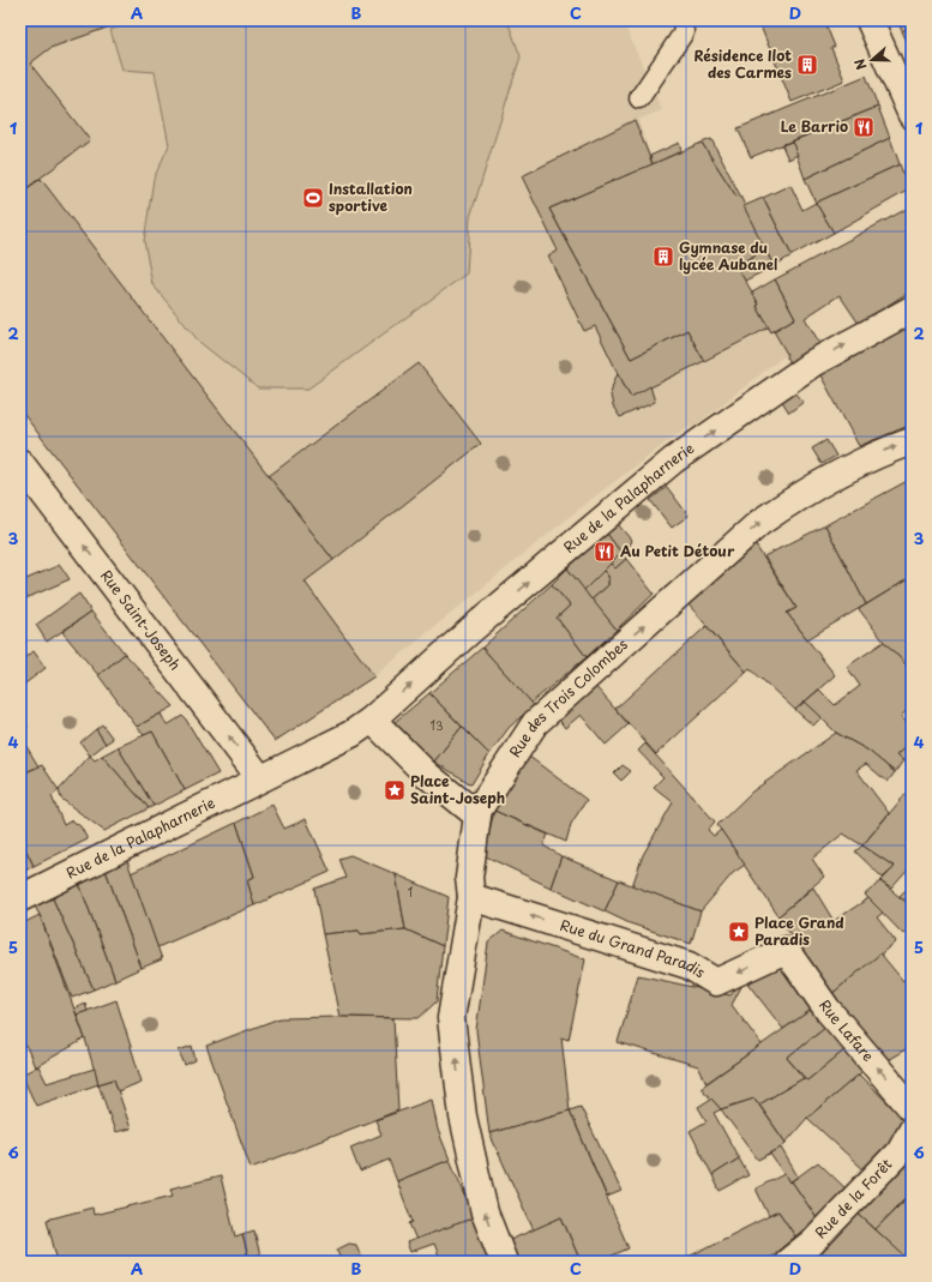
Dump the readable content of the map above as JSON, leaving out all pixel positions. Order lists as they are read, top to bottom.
{
  "streets": {
    "street": [
      "Rue de la Palapharnerie",
      "Rue Saint-Joseph",
      "Rue des Trois Colombes",
      "Rue du Grand Paradis",
      "Rue Lafare",
      "Rue de la Forêt"
    ]
  },
  "crossings": [
    ["Rue de la Palapharnerie", "Rue Saint-Joseph"],
    ["Rue des Trois Colombes", "Rue du Grand Paradis"],
    ["Rue du Grand Paradis", "Rue Lafare"]
  ],
  "one_way": [
    "Rue de la Palapharnerie",
    "Rue Saint-Joseph",
    "Rue des Trois Colombes",
    "Rue du Grand Paradis",
    "Rue Lafare"
  ],
  "places": {
    "building": ["Résidence Ilot des Carmes", "Gymnase du lycée Aubanel"],
    "restaurant": ["Le Barrio", "Au Petit Détour"],
    "sports": ["Installation sportive"],
    "place": ["Place Saint-Joseph", "Place Grand Paradis"]
  },
  "house_numbers": ["13", "1"],
  "north": "left",
  "grid": {
    "columns": [
      "A",
      "B",
      "C",
      "D"
    ],
    "rows": [
      "1",
      "2",
      "3",
      "4",
      "5",
      "6"
    ]
  }
}
